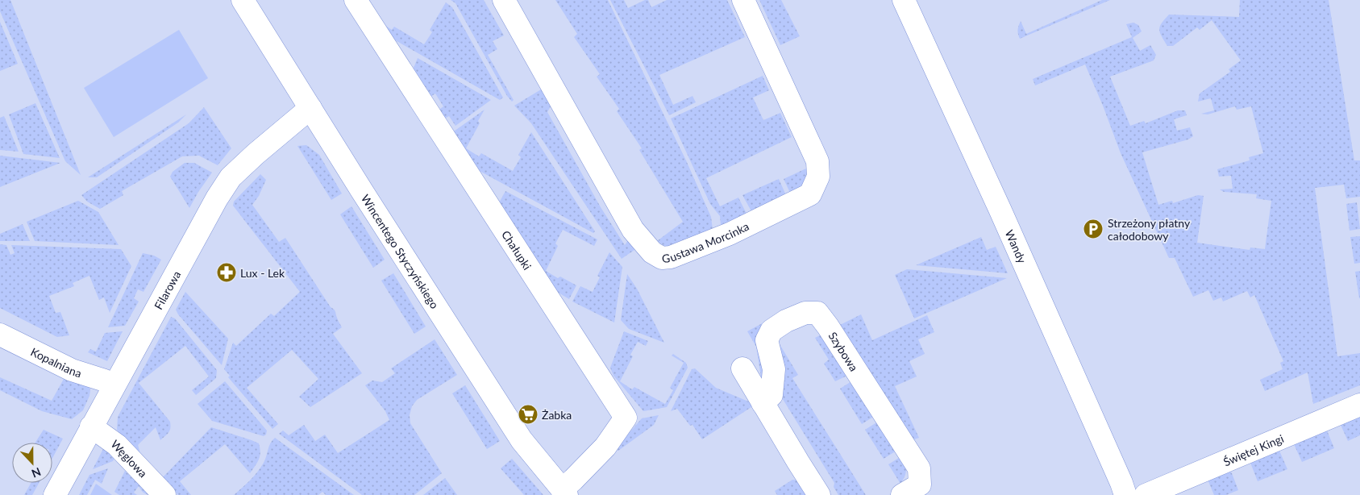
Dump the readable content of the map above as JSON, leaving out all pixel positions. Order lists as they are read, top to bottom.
{
  "streets": {
    "street": [
      "Gustawa Morcinka",
      "Wandy",
      "Chałupki",
      "Wincentego Styczyńskiego",
      "Filarowa",
      "Szybowa",
      "Kopalniana",
      "Świętej Kingi",
      "Węglowa"
    ]
  },
  "crossings": [
    ["Chałupki", "Wincentego Styczyńskiego"],
    ["Wincentego Styczyńskiego", "Filarowa"],
    ["Filarowa", "Kopalniana"],
    ["Filarowa", "Węglowa"]
  ],
  "places": {
    "parking": ["Strzeżony płatny całodobowy"],
    "pharmacy": ["Lux - Lek"],
    "supermarket": ["Żabka"]
  },
  "north": "bottom"
}
